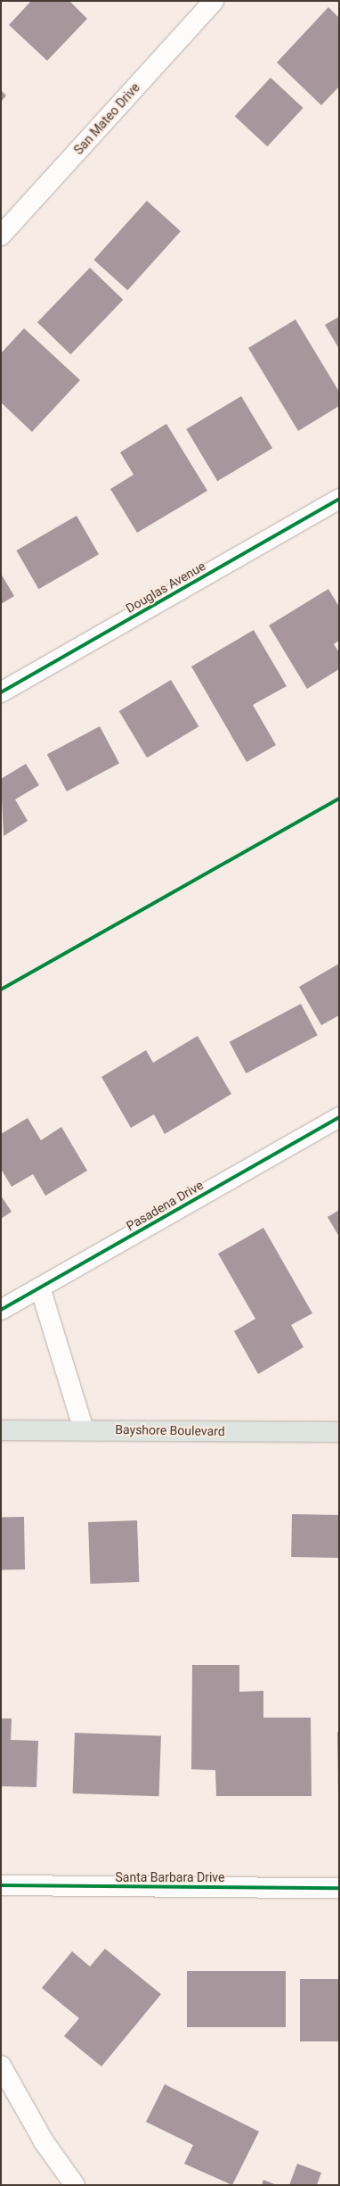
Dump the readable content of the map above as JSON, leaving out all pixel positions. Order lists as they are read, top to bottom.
{
  "streets": {
    "main road": ["Bayshore Boulevard"],
    "street": [
      "San Mateo Drive",
      "Douglas Avenue",
      "Pasadena Drive",
      "Santa Barbara Drive"
    ]
  }
}
